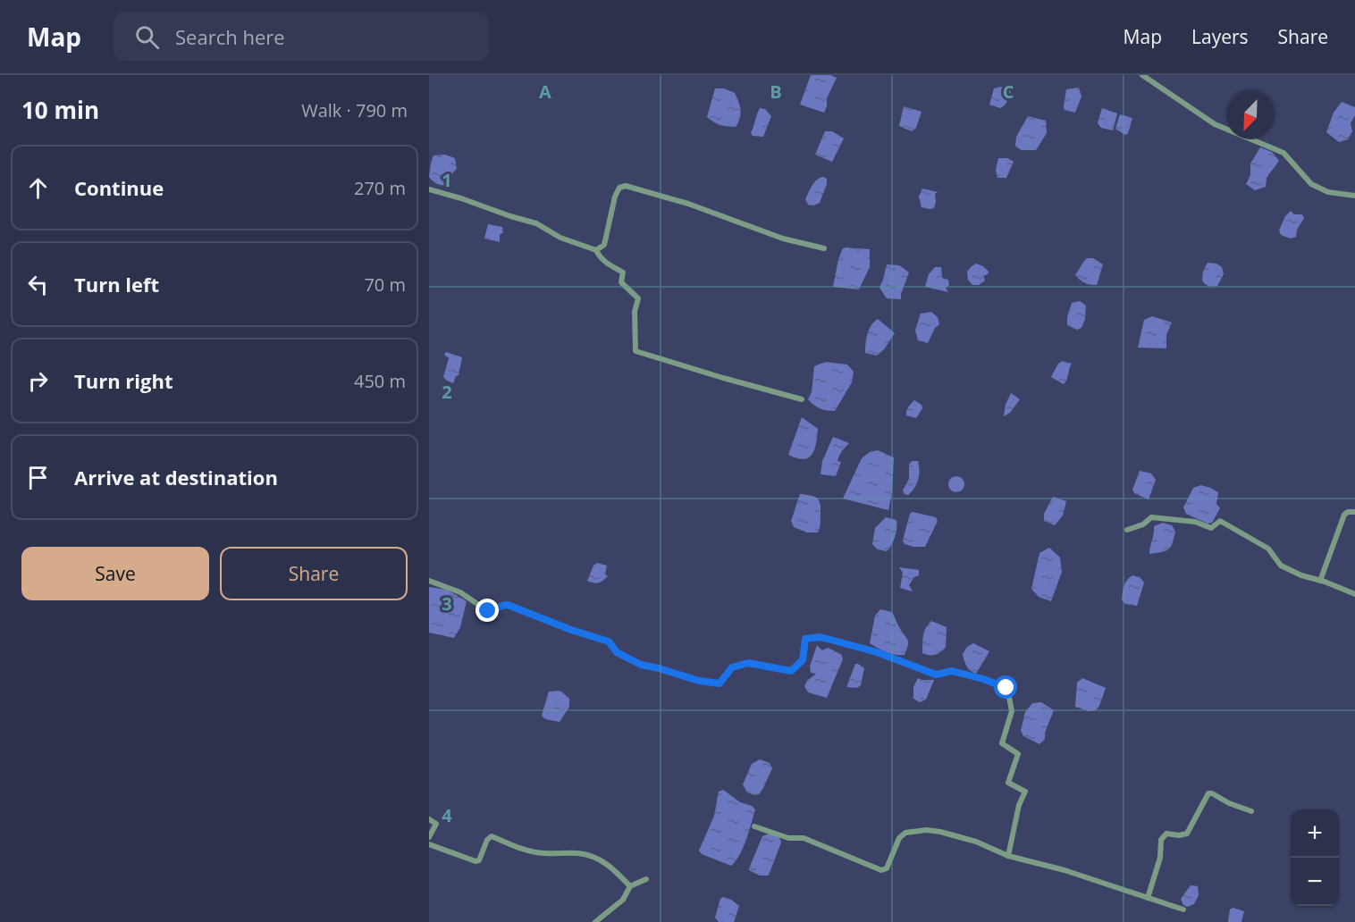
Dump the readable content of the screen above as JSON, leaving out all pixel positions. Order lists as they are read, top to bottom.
{
  "north": "bottom left",
  "page": {
    "header": "Map",
    "search": "Search here",
    "nav": ["Map", "Layers", "Share"],
    "heading": ["10 min", "Walk · 790 m"],
    "list": [
      ["Continue", "270 m"],
      ["Turn left", "70 m"],
      ["Turn right", "450 m"],
      "Arrive at destination"
    ],
    "buttons": ["Save", "Share"],
    "map_buttons": ["+", "−"]
  },
  "grid": {
    "columns": ["A", "B", "C"],
    "rows": [
      "1",
      "2",
      "3",
      "4"
    ]
  }
}
